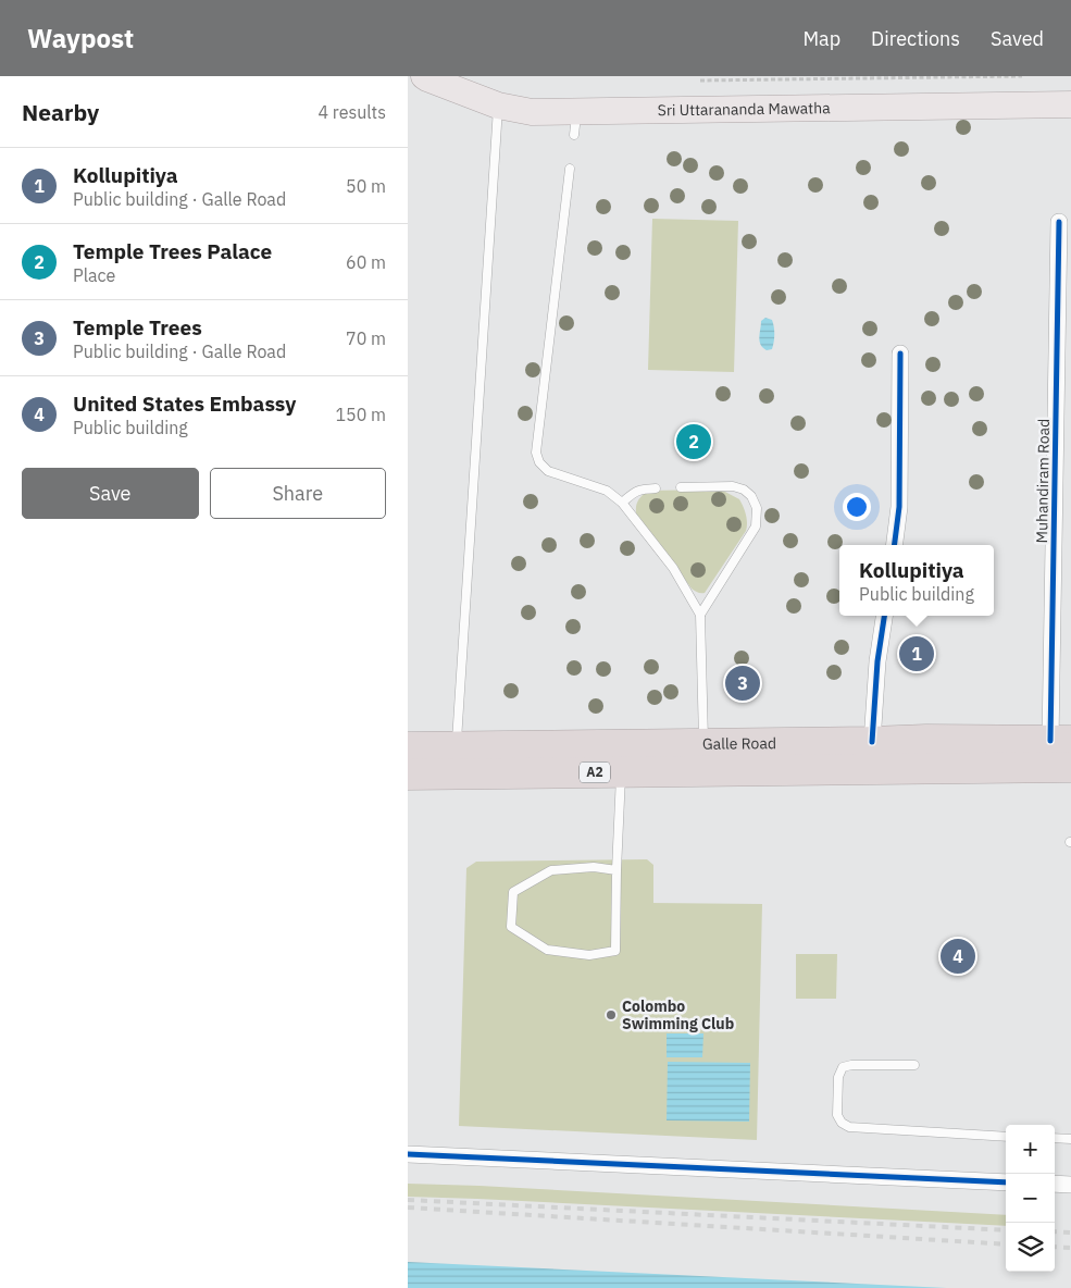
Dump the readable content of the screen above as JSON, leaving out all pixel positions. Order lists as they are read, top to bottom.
{
  "streets": {
    "highway": ["Galle Road", "A2"],
    "main road": ["Sri Uttarananda Mawatha"],
    "street": ["Muhandiram Road"]
  },
  "crossings": [
    ["Muhandiram Road", "Galle Road"]
  ],
  "places": ["Colombo Swimming Club"],
  "page": {
    "header": "Waypost",
    "nav": ["Map", "Directions", "Saved"],
    "heading": ["Nearby", "4 results"],
    "list": [
      {
        "mark": "1",
        "name": "Kollupitiya",
        "note": "Public building · Galle Road",
        "value": "50 m"
      },
      {
        "mark": "2",
        "name": "Temple Trees Palace",
        "note": "Place",
        "value": "60 m"
      },
      {
        "mark": "3",
        "name": "Temple Trees",
        "note": "Public building · Galle Road",
        "value": "70 m"
      },
      {
        "mark": "4",
        "name": "United States Embassy",
        "note": "Public building",
        "value": "150 m"
      }
    ],
    "pins": [
      "2",
      "1",
      "3",
      "4"
    ],
    "buttons": ["Save", "Share"],
    "popup": ["Kollupitiya", "Public building"],
    "map_buttons": ["+", "−"]
  }
}
